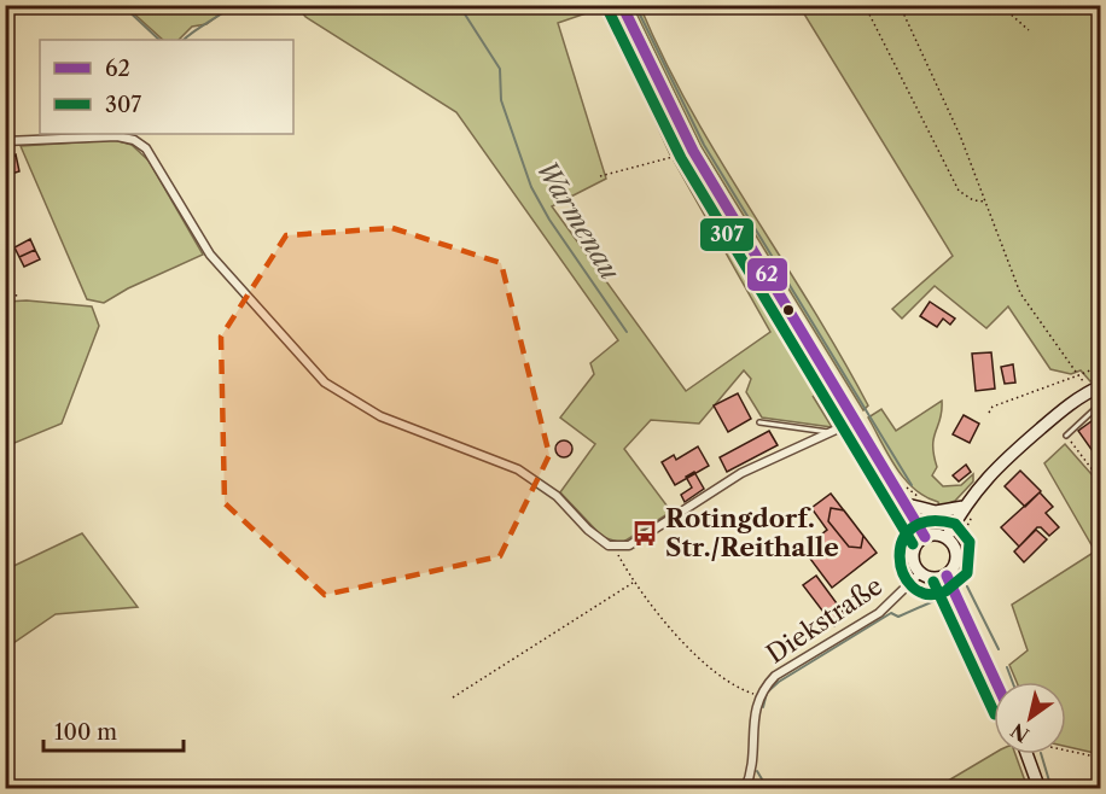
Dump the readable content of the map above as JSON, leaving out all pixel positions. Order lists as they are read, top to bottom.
{
  "streets": {
    "street": ["Diekstraße"]
  },
  "water": ["Warmenau"],
  "places": {
    "bus stop": ["Rotingdorf. Str./Reithalle"]
  },
  "lines": ["transit line 62", "transit line 307"],
  "legend": ["62", "307"],
  "scale_bar": "100 m",
  "north": "bottom left"
}
